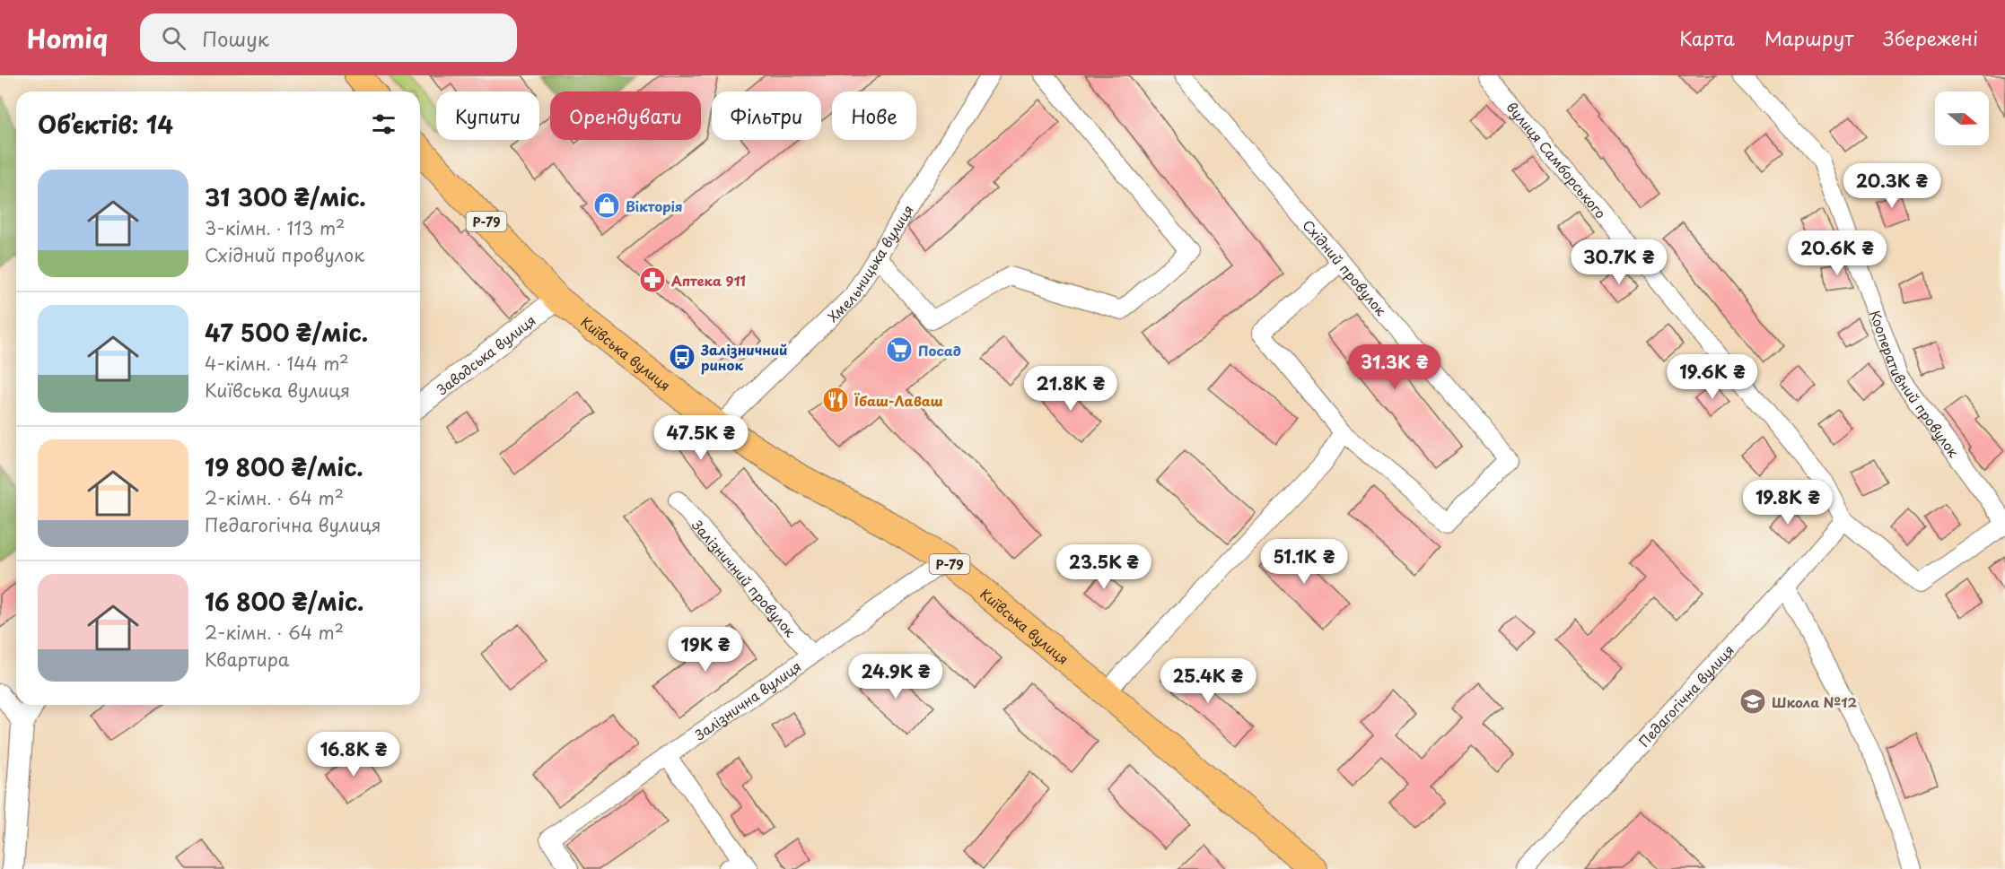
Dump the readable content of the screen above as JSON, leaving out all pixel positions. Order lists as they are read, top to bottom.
{
  "streets": {
    "main road": ["Р-79", "Київська вулиця"],
    "street": [
      "вулиця Самборського",
      "Хмельницька вулиця",
      "Східний провулок",
      "Заводська вулиця",
      "Кооперативний провулок",
      "Залізничний провулок",
      "Педагогічна вулиця",
      "Залізнична вулиця"
    ]
  },
  "crossings": [
    ["вулиця Самборського", "Кооперативний провулок"],
    ["вулиця Самборського", "Педагогічна вулиця"],
    ["Р-79", "Київська вулиця"],
    ["Р-79", "Заводська вулиця"],
    ["Хмельницька вулиця", "Київська вулиця"],
    ["Київська вулиця", "Заводська вулиця"],
    ["Київська вулиця", "Залізнична вулиця"],
    ["Залізничний провулок", "Залізнична вулиця"]
  ],
  "places": {
    "shop": ["Вікторія"],
    "pharmacy": ["Аптека 911"],
    "supermarket": ["Посад"],
    "bus stop": ["Залізничний ринок"],
    "restaurant": ["Їбаш-Лаваш"],
    "school or university": ["Школа №12"]
  },
  "north": "right",
  "page": {
    "header": "Homiq",
    "search": "Пошук",
    "nav": ["Карта", "Маршрут", "Збережені"],
    "chip": [
      "Купити",
      "Орендувати",
      "Фільтри",
      "Нове"
    ],
    "heading": "Об’єктів: 14",
    "list": [
      {
        "name": "31 300 ₴/міс.",
        "note": "3-кімн. · 113 m² · Східний провулок"
      },
      {
        "name": "47 500 ₴/міс.",
        "note": "4-кімн. · 144 m² · Київська вулиця"
      },
      {
        "name": "19 800 ₴/міс.",
        "note": "2-кімн. · 64 m² · Педагогічна вулиця"
      },
      {
        "name": "16 800 ₴/міс.",
        "note": "2-кімн. · 64 m² · Квартира"
      }
    ],
    "price": [
      "20.3K ₴",
      "20.6K ₴",
      "30.7K ₴",
      "31.3K ₴",
      "19.6K ₴",
      "21.8K ₴",
      "47.5K ₴",
      "19.8K ₴",
      "51.1K ₴",
      "23.5K ₴",
      "19K ₴",
      "24.9K ₴",
      "25.4K ₴",
      "16.8K ₴"
    ]
  }
}
